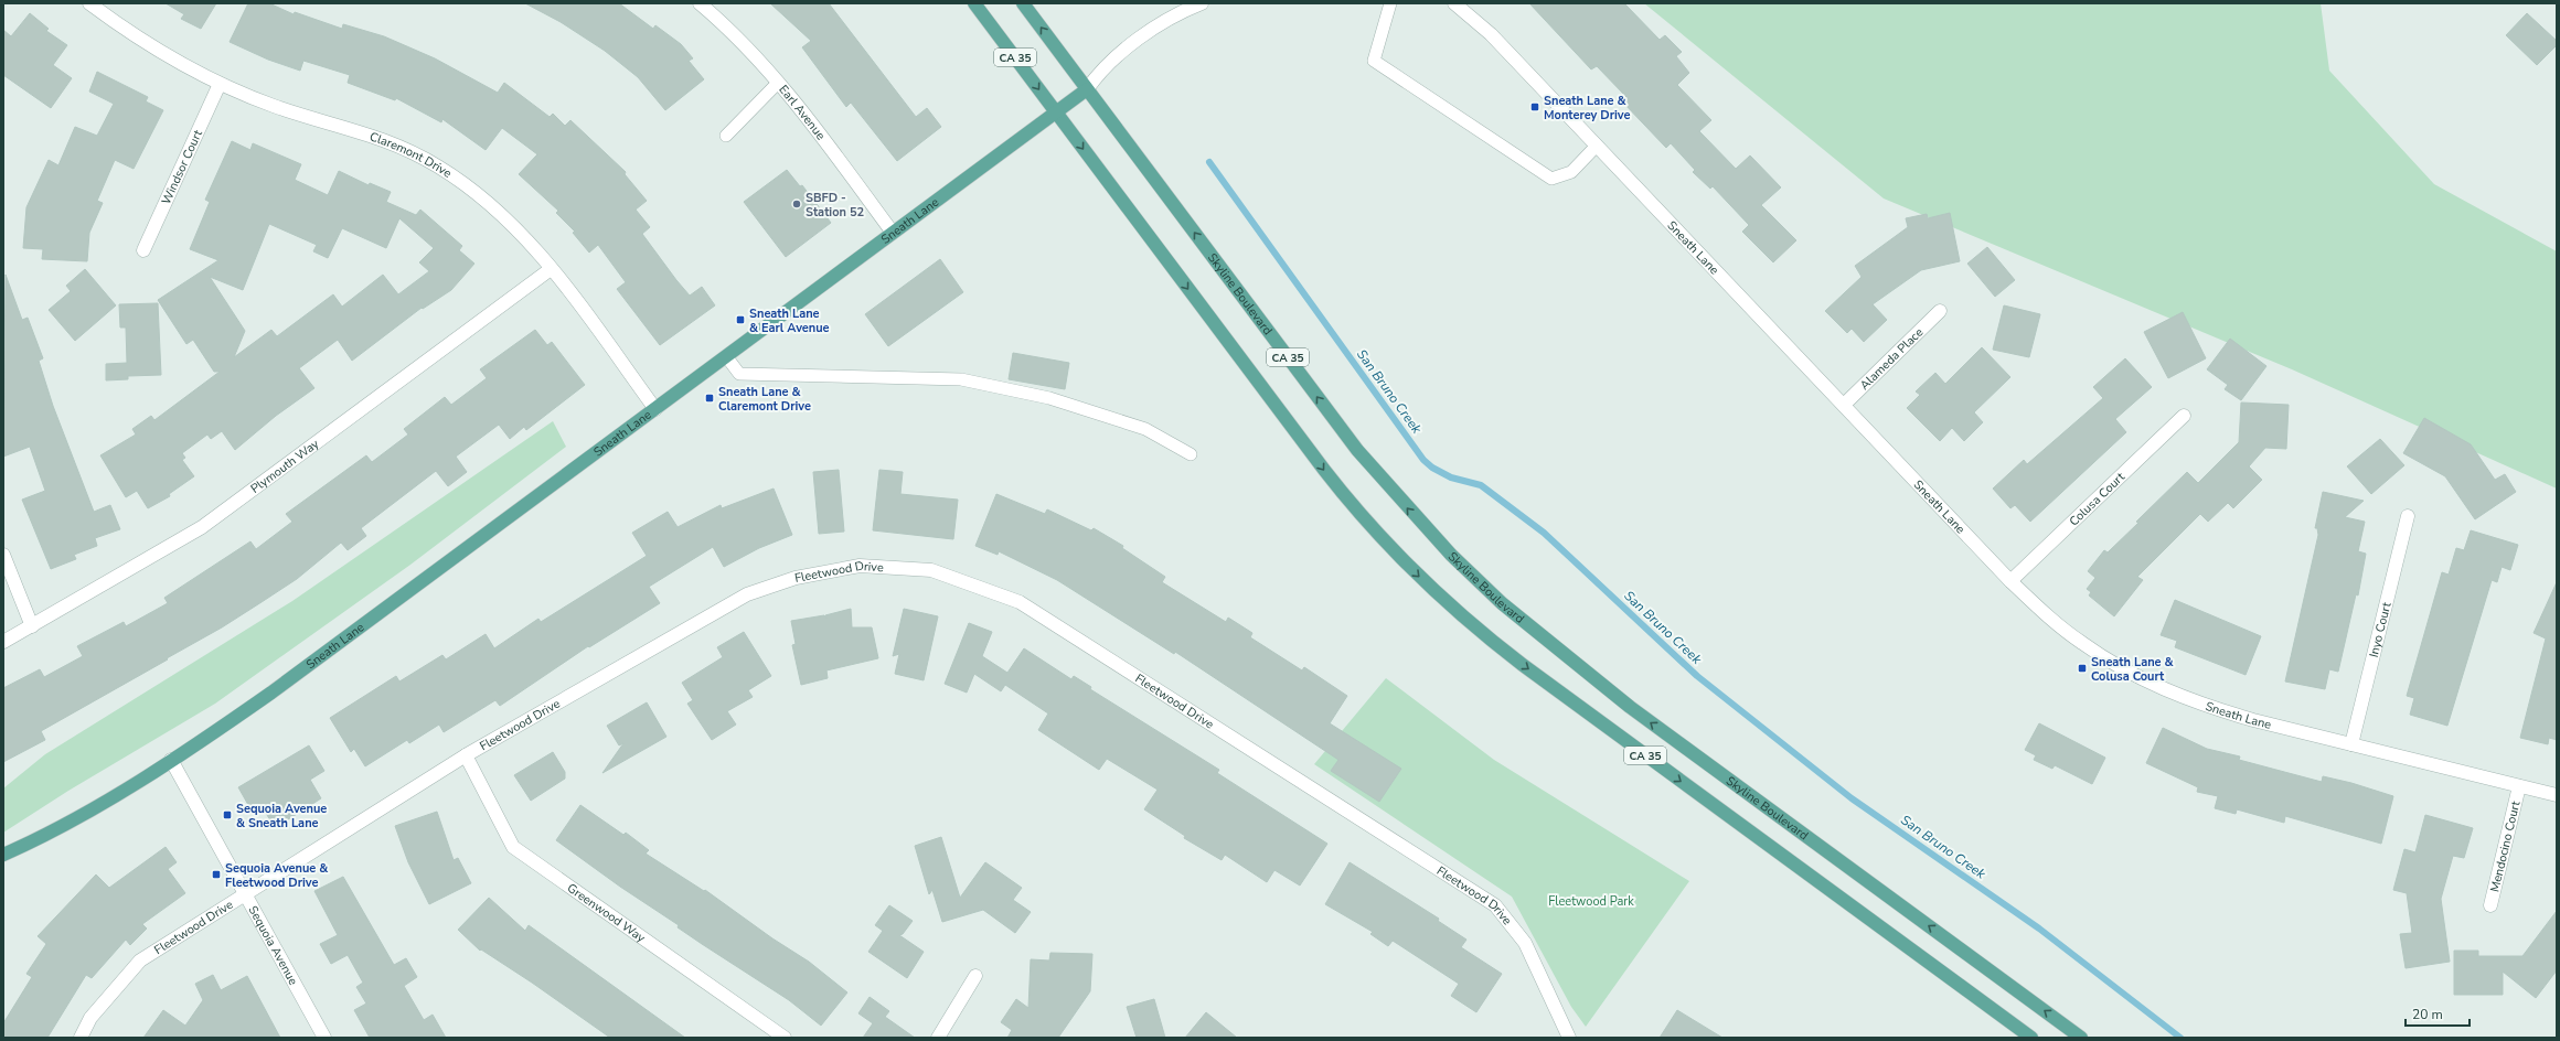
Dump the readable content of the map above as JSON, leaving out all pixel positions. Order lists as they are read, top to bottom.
{
  "streets": {
    "main road": ["CA 35", "Sneath Lane", "Skyline Boulevard"],
    "street": [
      "Earl Avenue",
      "Claremont Drive",
      "Windsor Court",
      "Alameda Place",
      "Plymouth Way",
      "Colusa Court",
      "Fleetwood Drive",
      "Inyo Court",
      "Mendocino Court",
      "Greenwood Way",
      "Sequoia Avenue"
    ]
  },
  "crossings": [
    ["CA 35", "Sneath Lane"],
    ["Earl Avenue", "Sneath Lane"],
    ["Claremont Drive", "Windsor Court"],
    ["Claremont Drive", "Sneath Lane"],
    ["Claremont Drive", "Plymouth Way"],
    ["Sneath Lane", "Skyline Boulevard"],
    ["Sneath Lane", "Alameda Place"],
    ["Sneath Lane", "Colusa Court"],
    ["Sneath Lane", "Inyo Court"],
    ["Sneath Lane", "Mendocino Court"],
    ["Sneath Lane", "Sequoia Avenue"],
    ["Fleetwood Drive", "Greenwood Way"],
    ["Fleetwood Drive", "Sequoia Avenue"]
  ],
  "water": ["San Bruno Creek"],
  "parks": ["Fleetwood Park"],
  "places": {
    "transit": [
      "Sneath Lane & Monterey Drive",
      "Sneath Lane & Earl Avenue",
      "Sneath Lane & Claremont Drive",
      "Sneath Lane & Colusa Court",
      "Sequoia Avenue & Sneath Lane",
      "Sequoia Avenue & Fleetwood Drive"
    ],
    "other": ["SBFD - Station 52"]
  },
  "scale_bar": "20 m"
}
